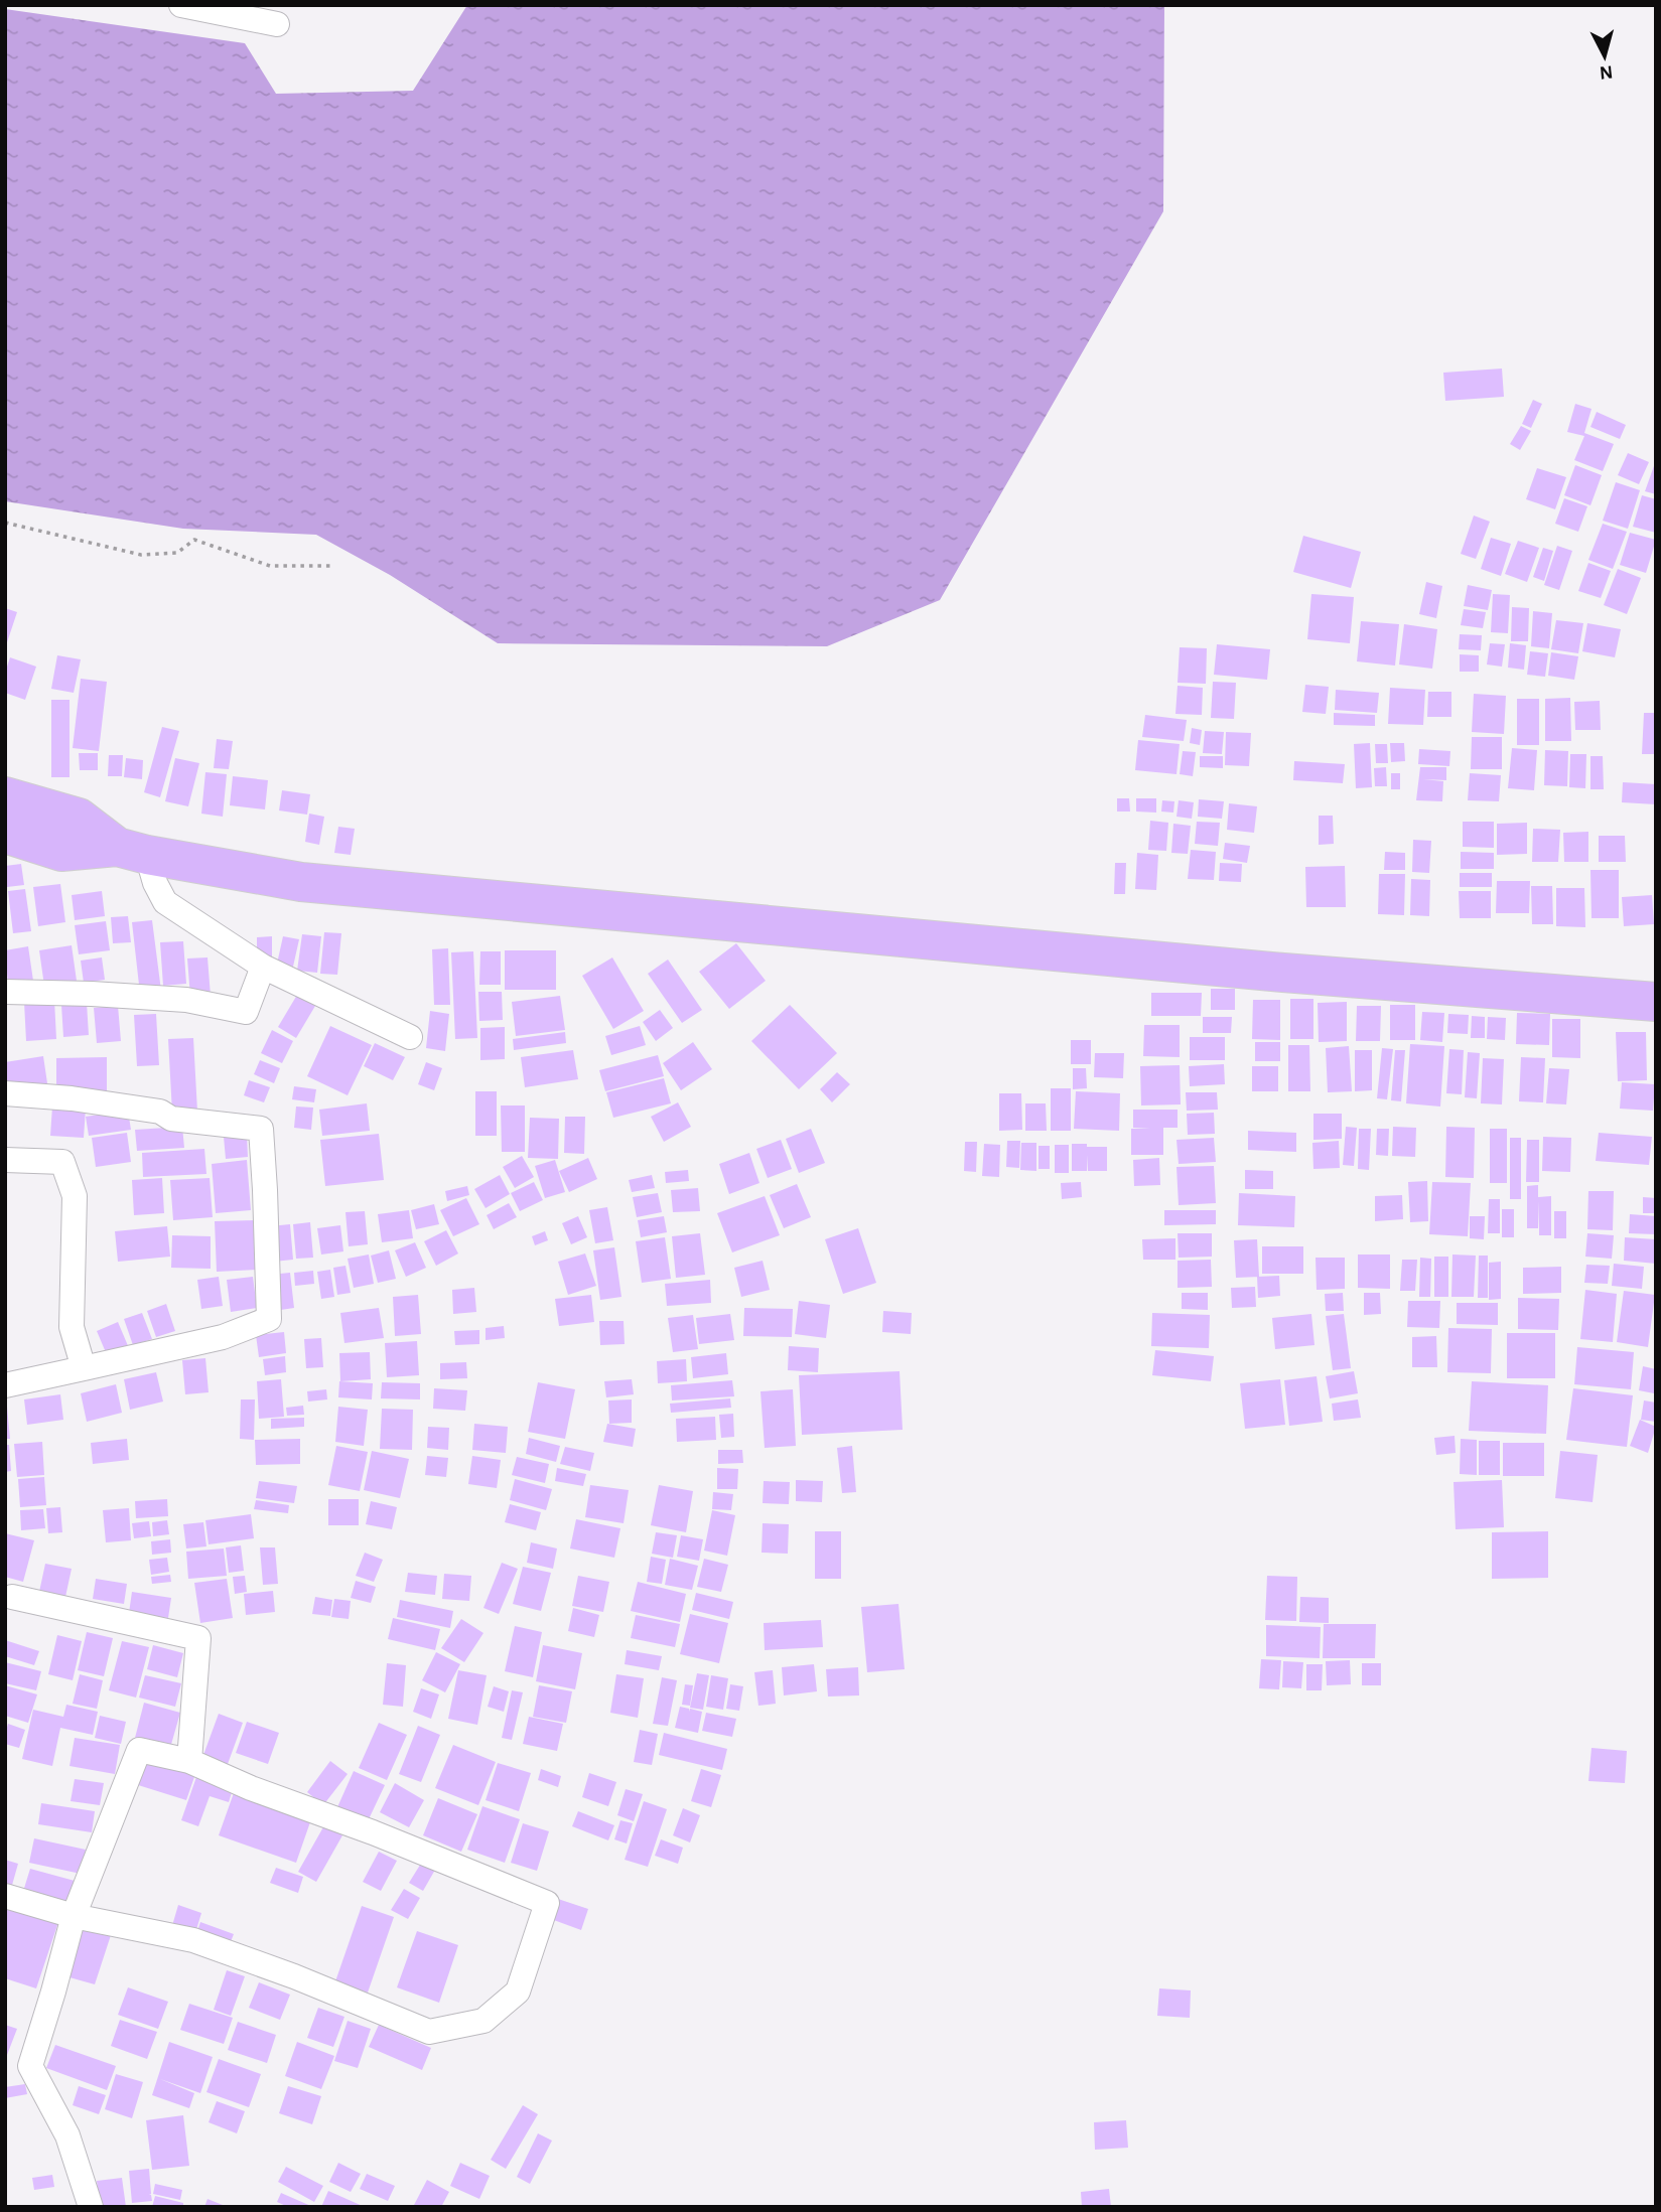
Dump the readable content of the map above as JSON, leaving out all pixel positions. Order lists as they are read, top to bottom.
{
  "north": "bottom"
}
